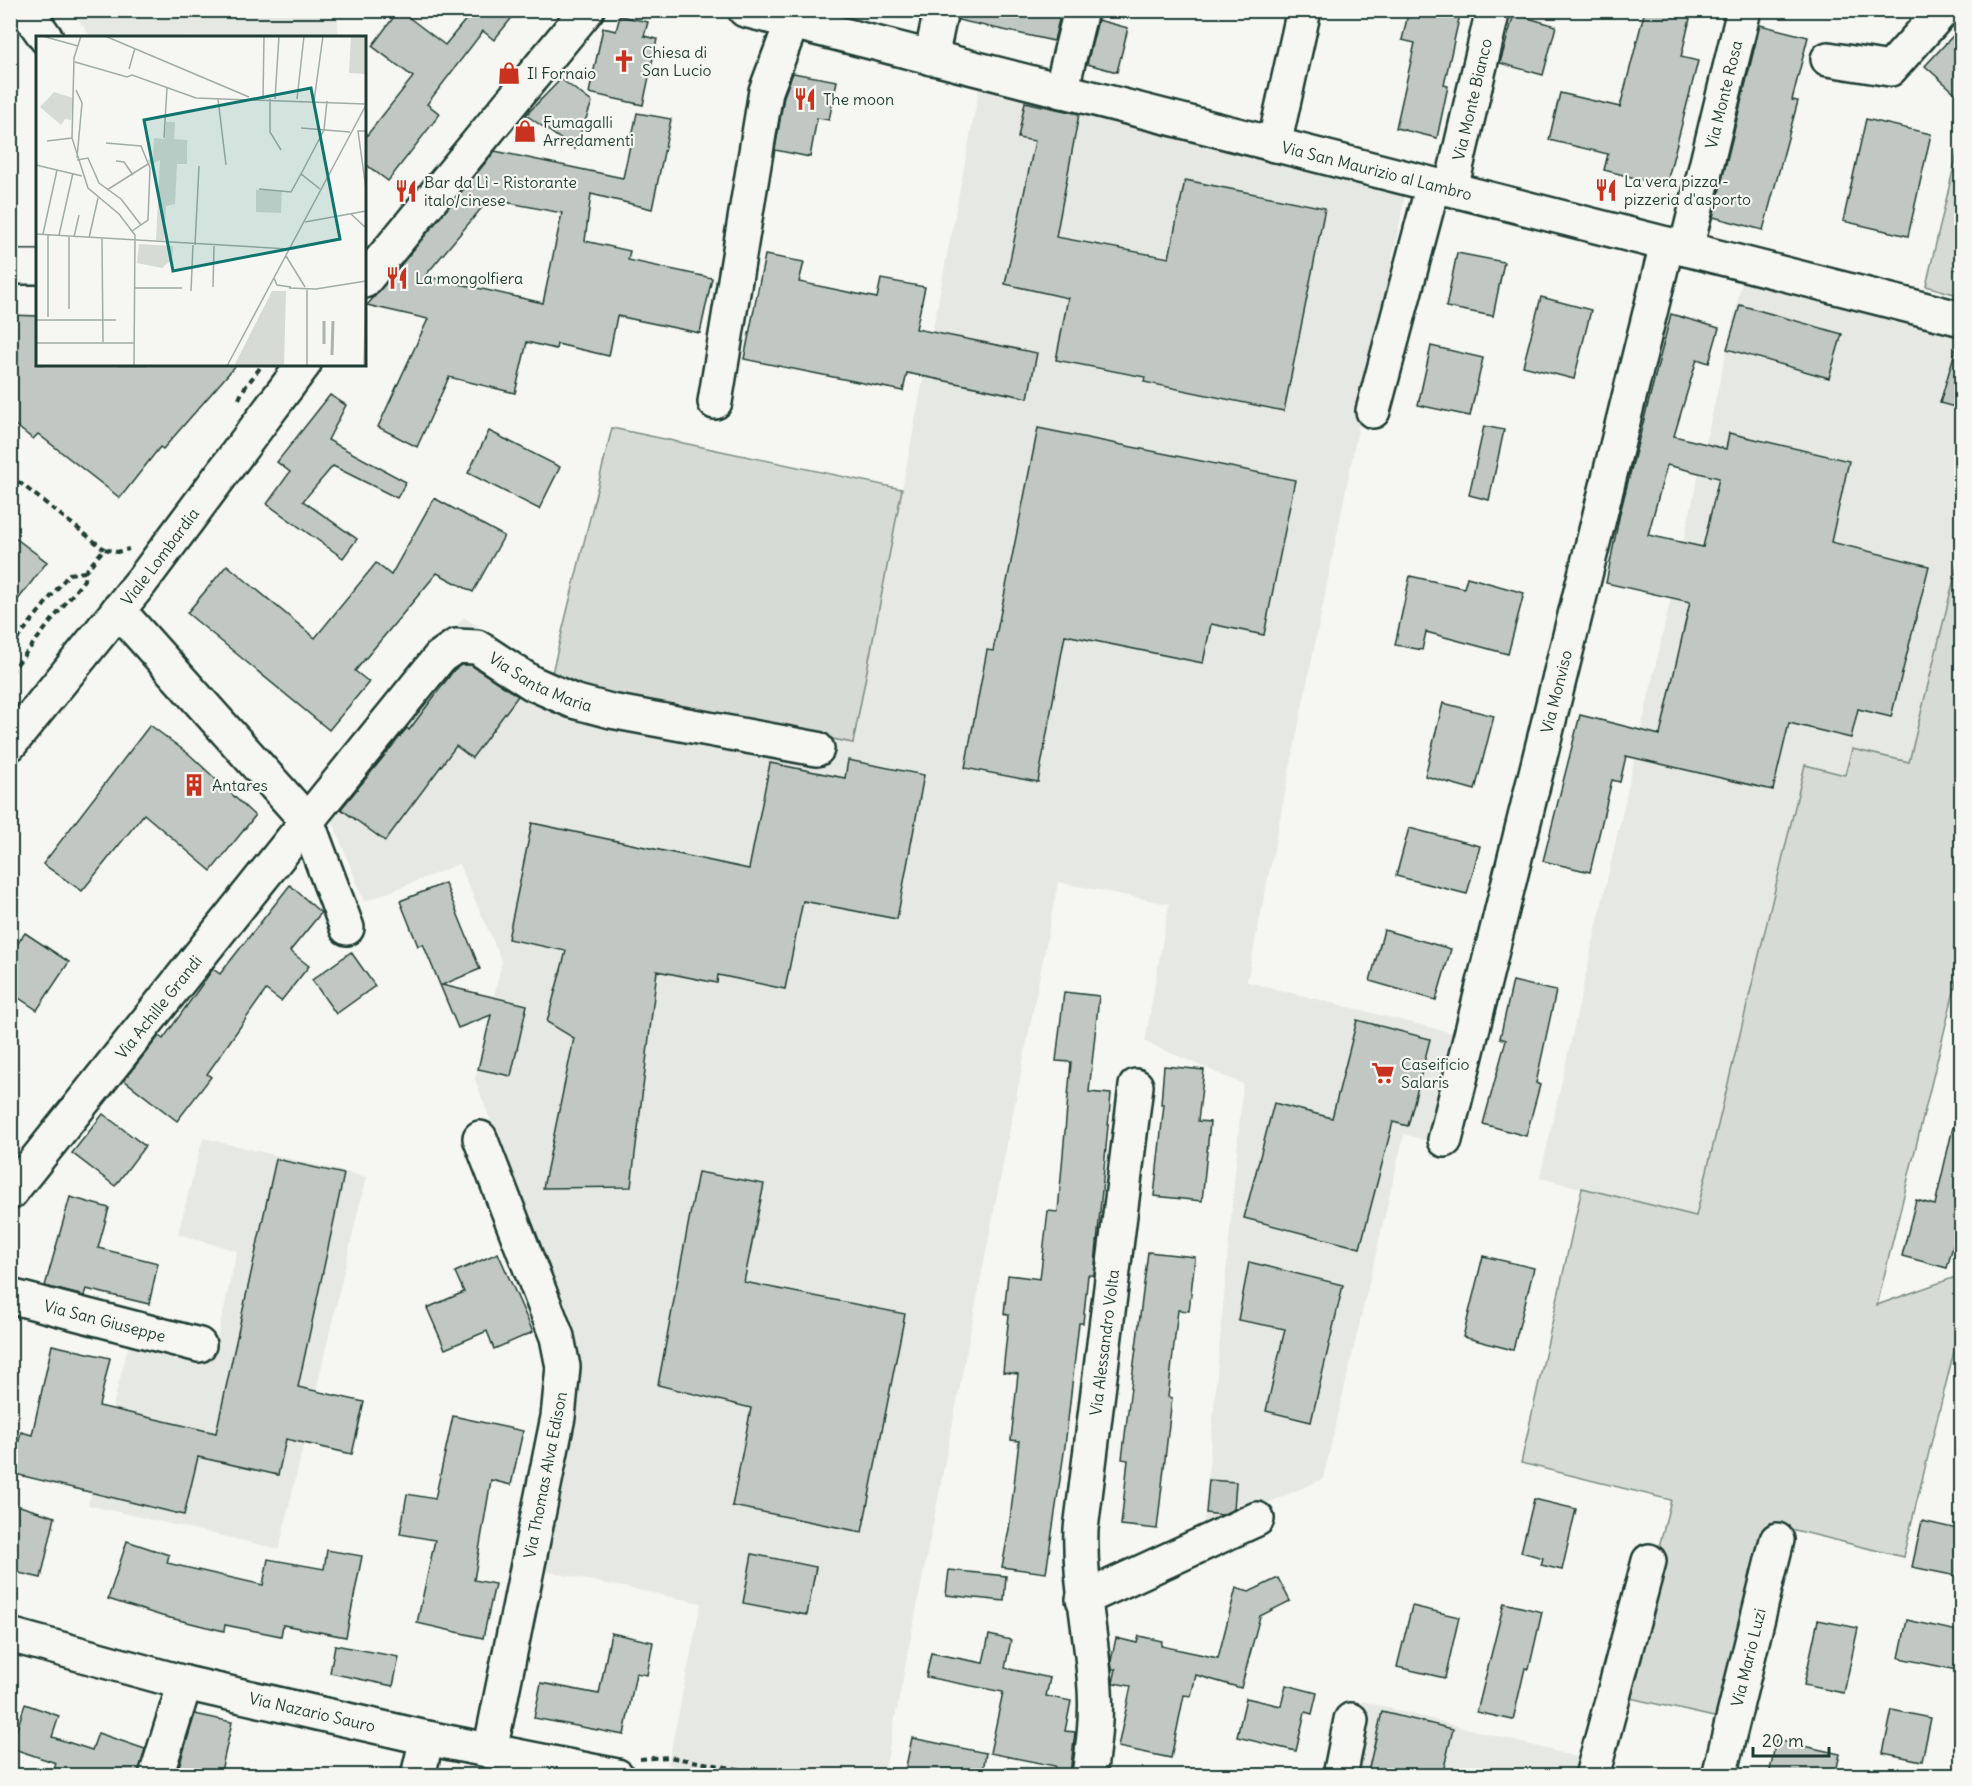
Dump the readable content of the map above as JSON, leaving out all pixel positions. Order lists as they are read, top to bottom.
{
  "streets": {
    "street": [
      "Via Monte Rosa",
      "Via Monte Bianco",
      "Via San Maurizio al Lambro",
      "Viale Lombardia",
      "Via Santa Maria",
      "Via Monviso",
      "Via Achille Grandi",
      "Via San Giuseppe",
      "Via Alessandro Volta",
      "Via Thomas Alva Edison",
      "Via Mario Luzi",
      "Via Nazario Sauro"
    ]
  },
  "crossings": [
    ["Via Monte Rosa", "Via San Maurizio al Lambro"],
    ["Via Monte Rosa", "Via Monviso"],
    ["Via Monte Bianco", "Via San Maurizio al Lambro"],
    ["Via San Maurizio al Lambro", "Via Monviso"],
    ["Via Santa Maria", "Via Achille Grandi"],
    ["Via Thomas Alva Edison", "Via Nazario Sauro"]
  ],
  "places": {
    "church": ["Chiesa di San Lucio"],
    "shop": ["Il Fornaio", "Fumagalli Arredamenti"],
    "restaurant": [
      "The moon",
      "La vera pizza - pizzeria d'asporto",
      "Bar da Lì - Ristorante italo/cinese",
      "La mongolfiera"
    ],
    "building": ["Antares"],
    "supermarket": ["Caseificio Salaris"]
  },
  "scale_bar": "20 m"
}
